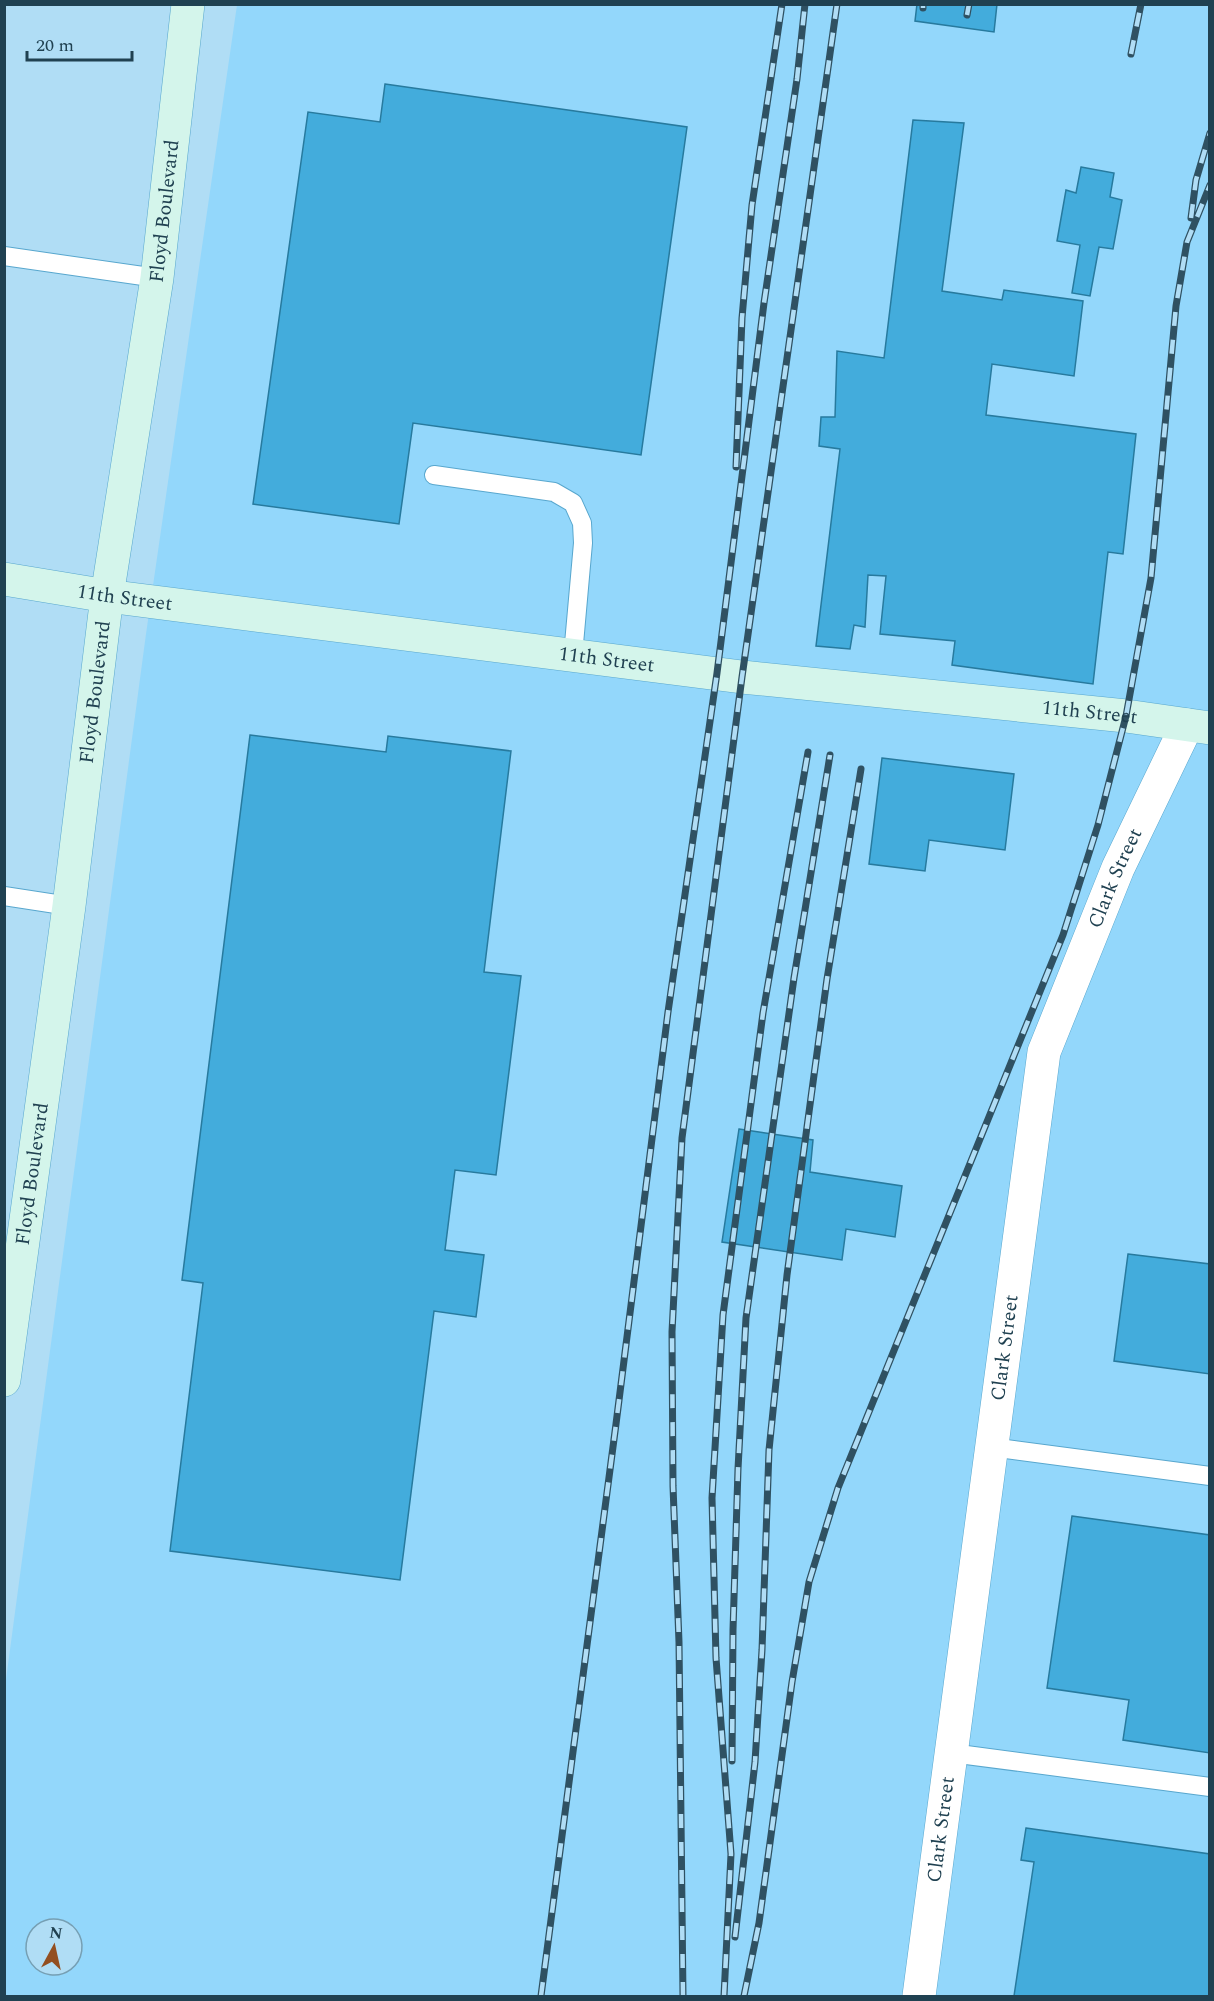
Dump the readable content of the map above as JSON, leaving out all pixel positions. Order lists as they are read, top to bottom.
{
  "streets": {
    "main road": ["Floyd Boulevard", "11th Street"],
    "street": ["Clark Street"]
  },
  "crossings": [
    ["Floyd Boulevard", "11th Street"],
    ["11th Street", "Clark Street"]
  ],
  "scale_bar": "20 m",
  "north": "top"
}
